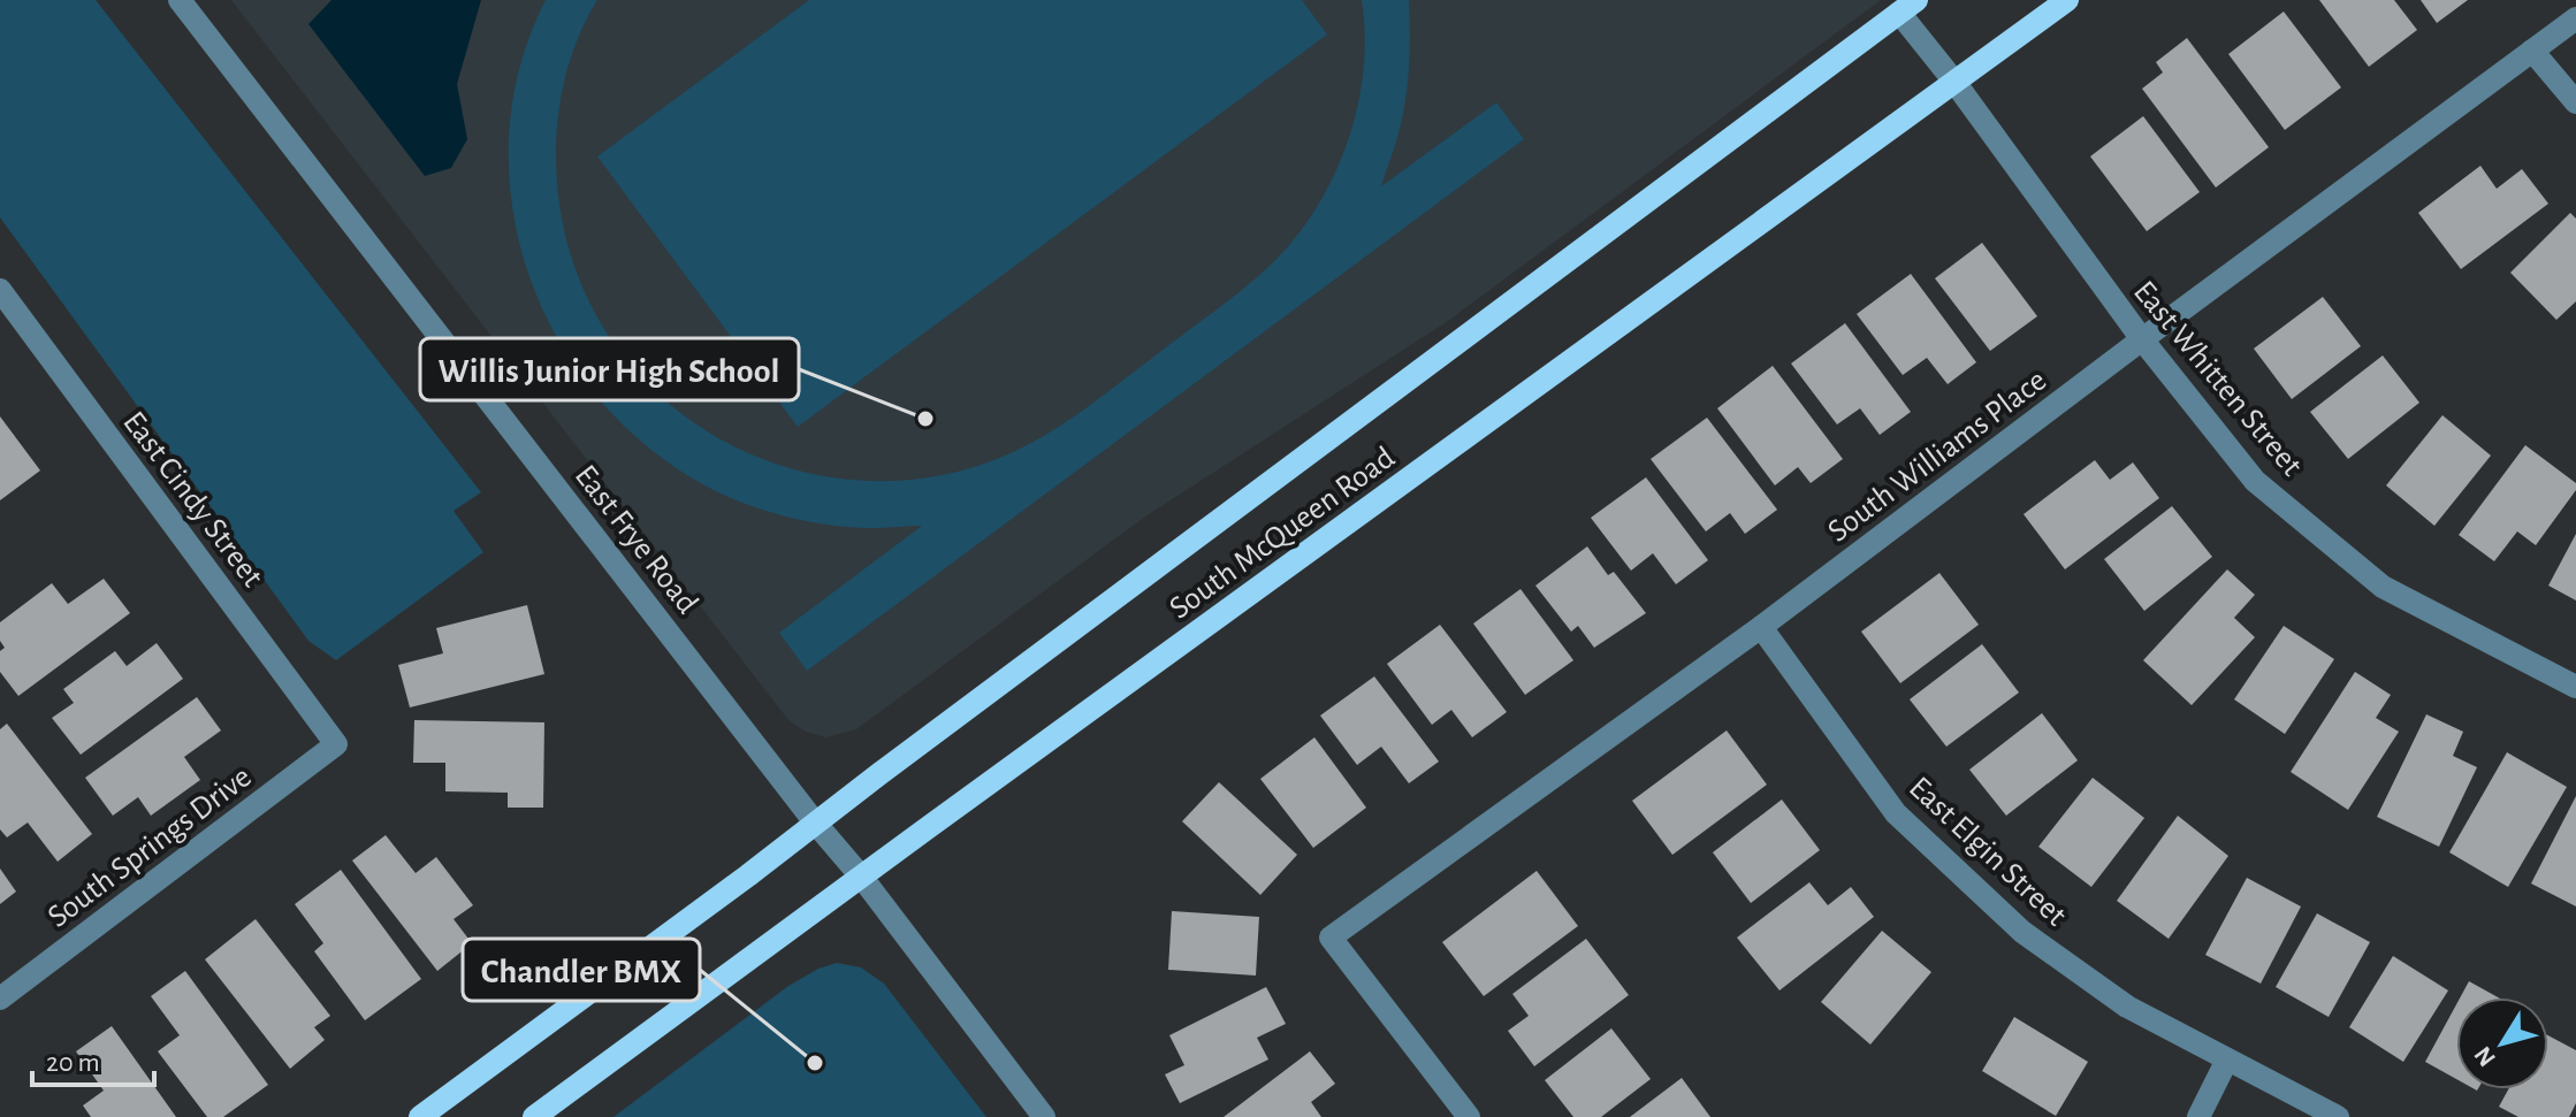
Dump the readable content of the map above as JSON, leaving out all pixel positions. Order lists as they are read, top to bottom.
{
  "streets": {
    "main road": ["South McQueen Road"],
    "street": [
      "East Whitten Street",
      "South Williams Place",
      "East Cindy Street",
      "East Frye Road",
      "South Springs Drive",
      "East Elgin Street"
    ]
  },
  "crossings": [
    ["East Whitten Street", "South Williams Place"],
    ["East Whitten Street", "South McQueen Road"],
    ["South Williams Place", "East Elgin Street"],
    ["East Cindy Street", "South Springs Drive"],
    ["South McQueen Road", "East Frye Road"]
  ],
  "places": ["Willis Junior High School", "Chandler BMX"],
  "scale_bar": "20 m",
  "north": "bottom left"
}
